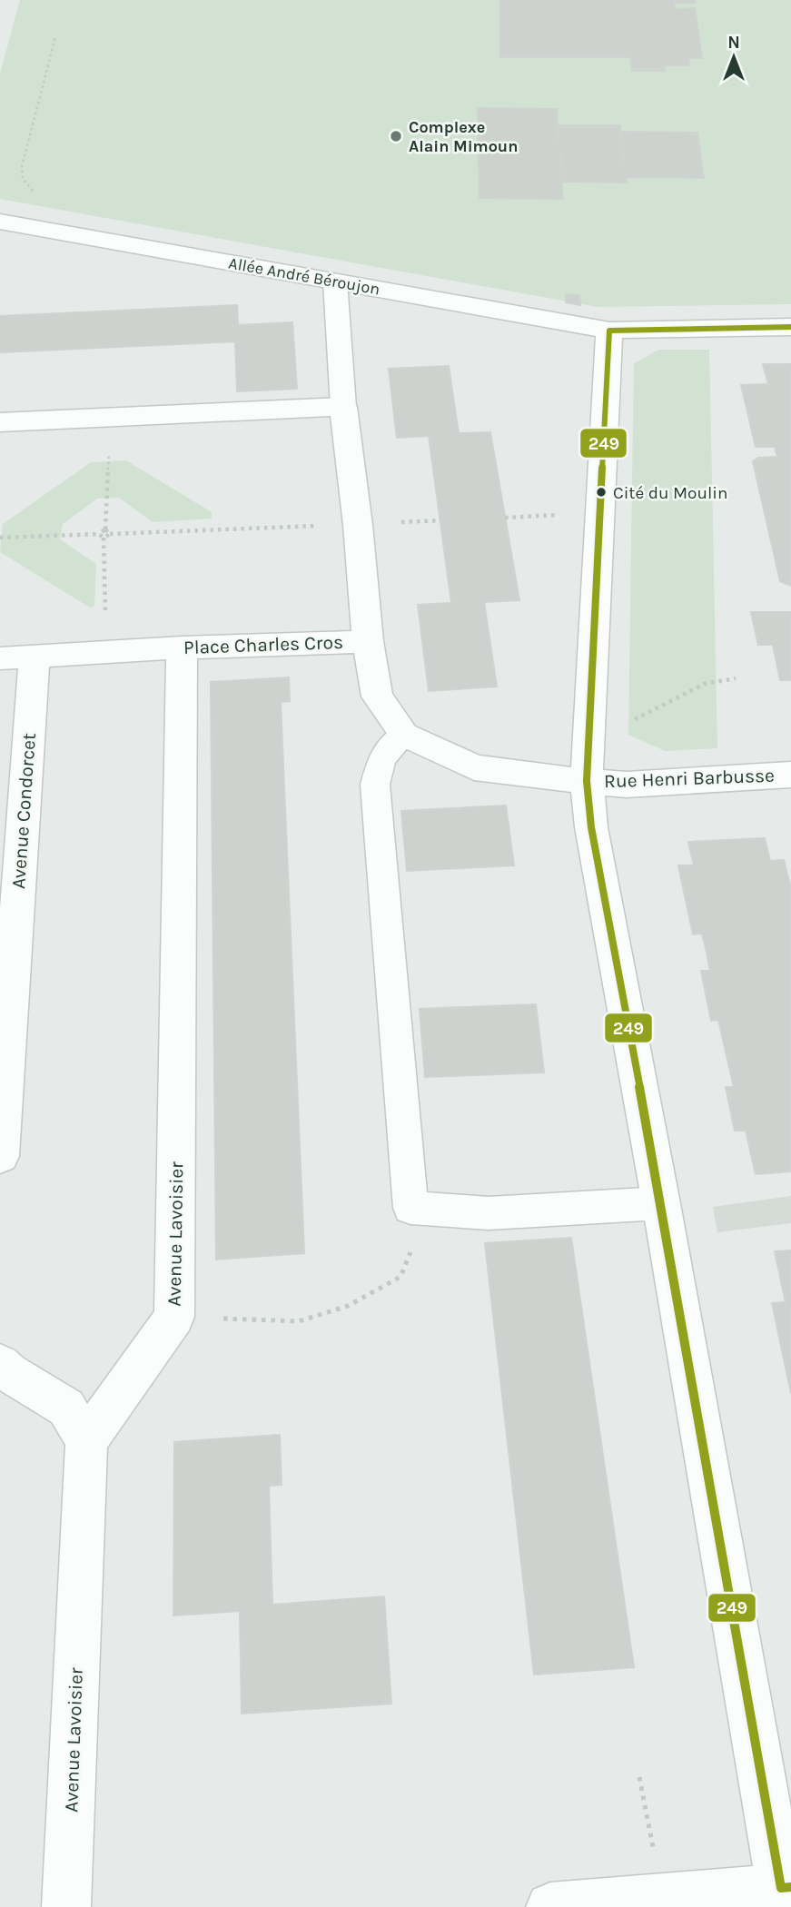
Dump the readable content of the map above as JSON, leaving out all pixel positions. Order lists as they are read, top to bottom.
{
  "streets": {
    "street": [
      "Allée André Béroujon",
      "Place Charles Cros",
      "Rue Henri Barbusse",
      "Avenue Condorcet",
      "Avenue Lavoisier"
    ]
  },
  "crossings": [
    ["Place Charles Cros", "Avenue Condorcet"],
    ["Place Charles Cros", "Avenue Lavoisier"]
  ],
  "places": ["Complexe Alain Mimoun", "Cité du Moulin"],
  "lines": ["transit line 249"],
  "north": "top"
}
